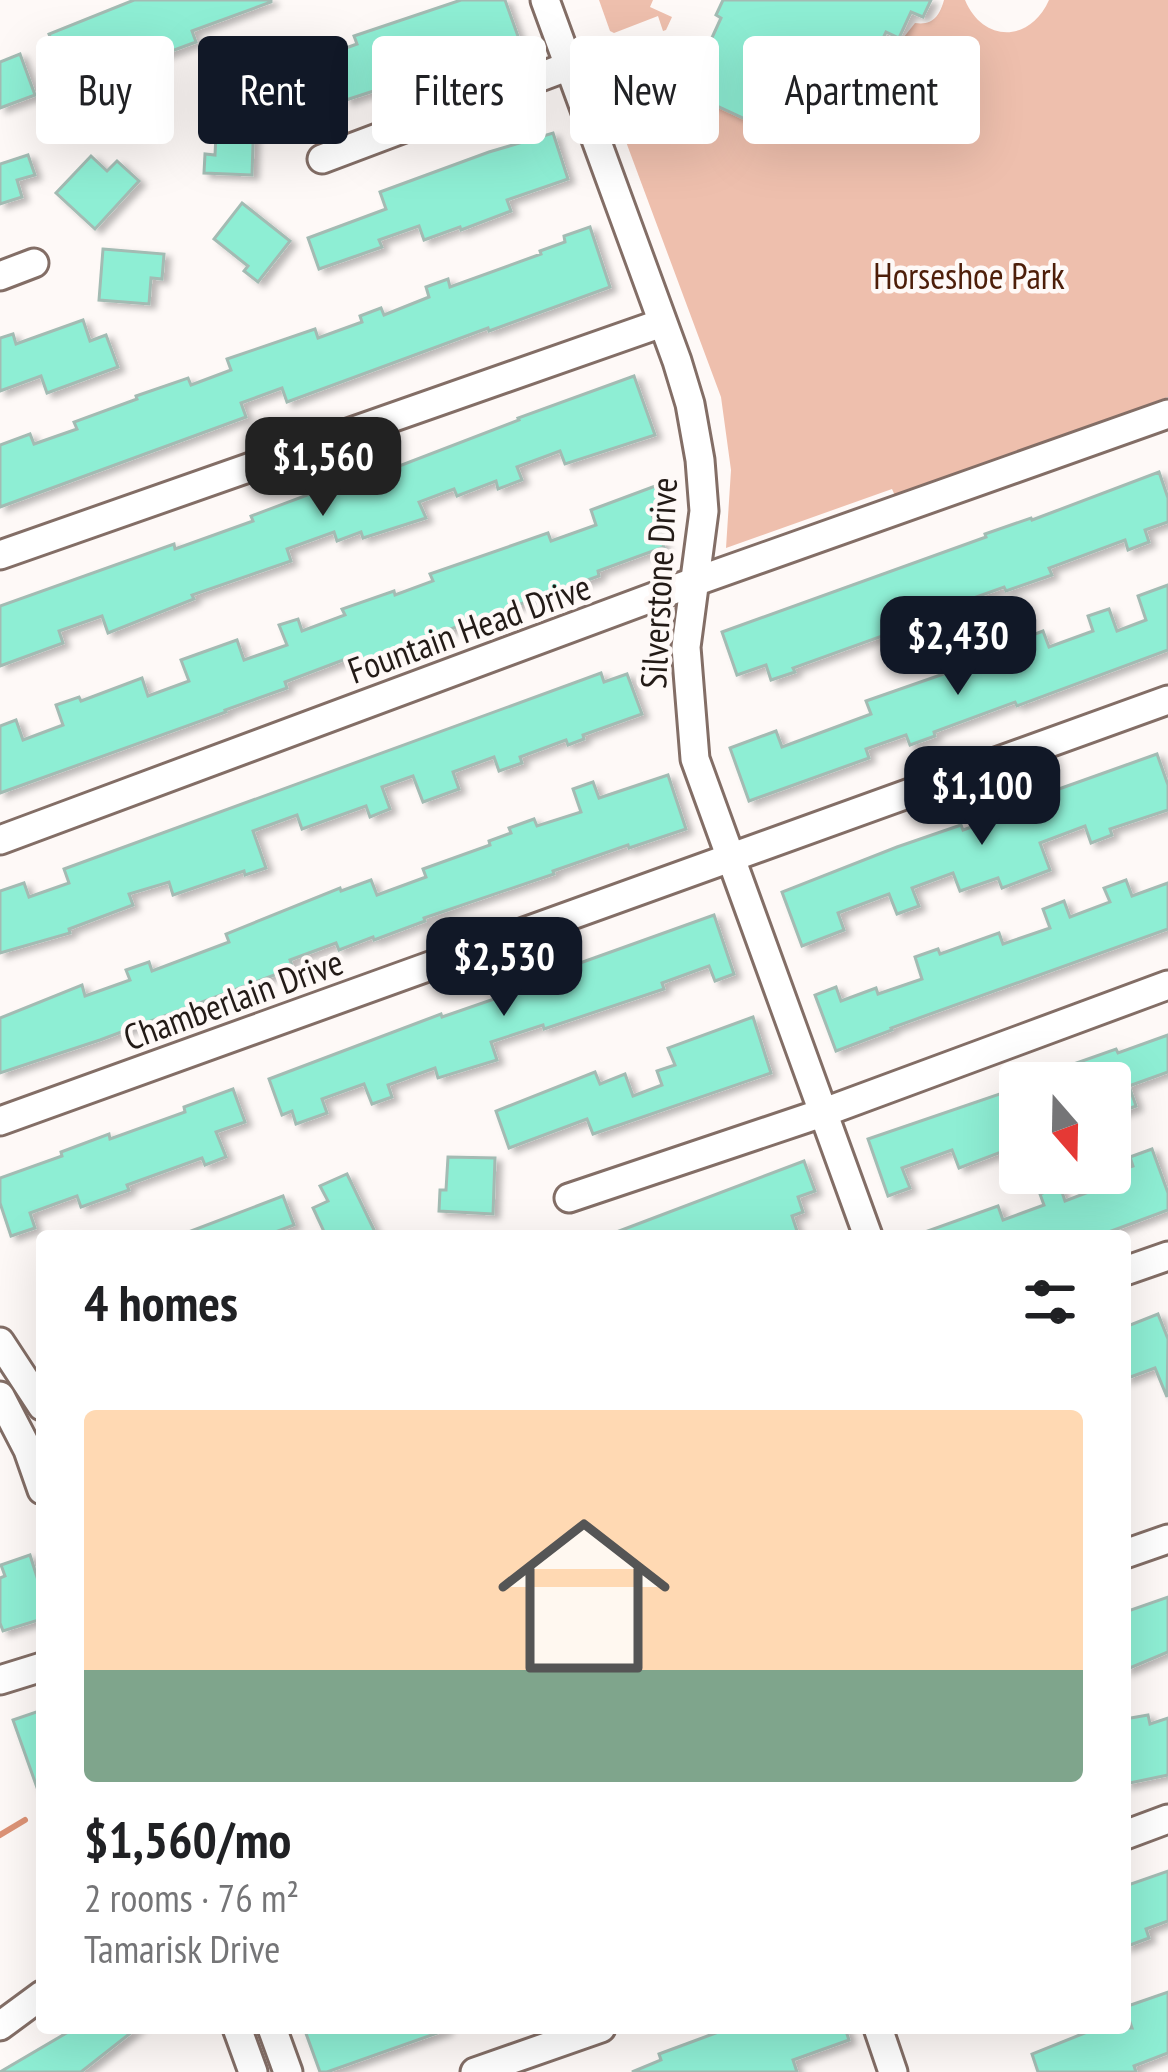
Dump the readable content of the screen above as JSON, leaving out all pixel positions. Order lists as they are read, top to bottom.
{
  "streets": {
    "street": ["Silverstone Drive", "Fountain Head Drive", "Chamberlain Drive"]
  },
  "crossings": [
    ["Silverstone Drive", "Fountain Head Drive"],
    ["Silverstone Drive", "Chamberlain Drive"]
  ],
  "parks": ["Horseshoe Park"],
  "north": "bottom",
  "page": {
    "chip": [
      "Buy",
      "Rent",
      "Filters",
      "New",
      "Apartment"
    ],
    "price": [
      "$1,560",
      "$2,430",
      "$1,100",
      "$2,530"
    ],
    "heading": "4 homes",
    "list": [
      {
        "name": "$1,560/mo",
        "note": "2 rooms · 76 m² · Tamarisk Drive"
      }
    ]
  }
}
